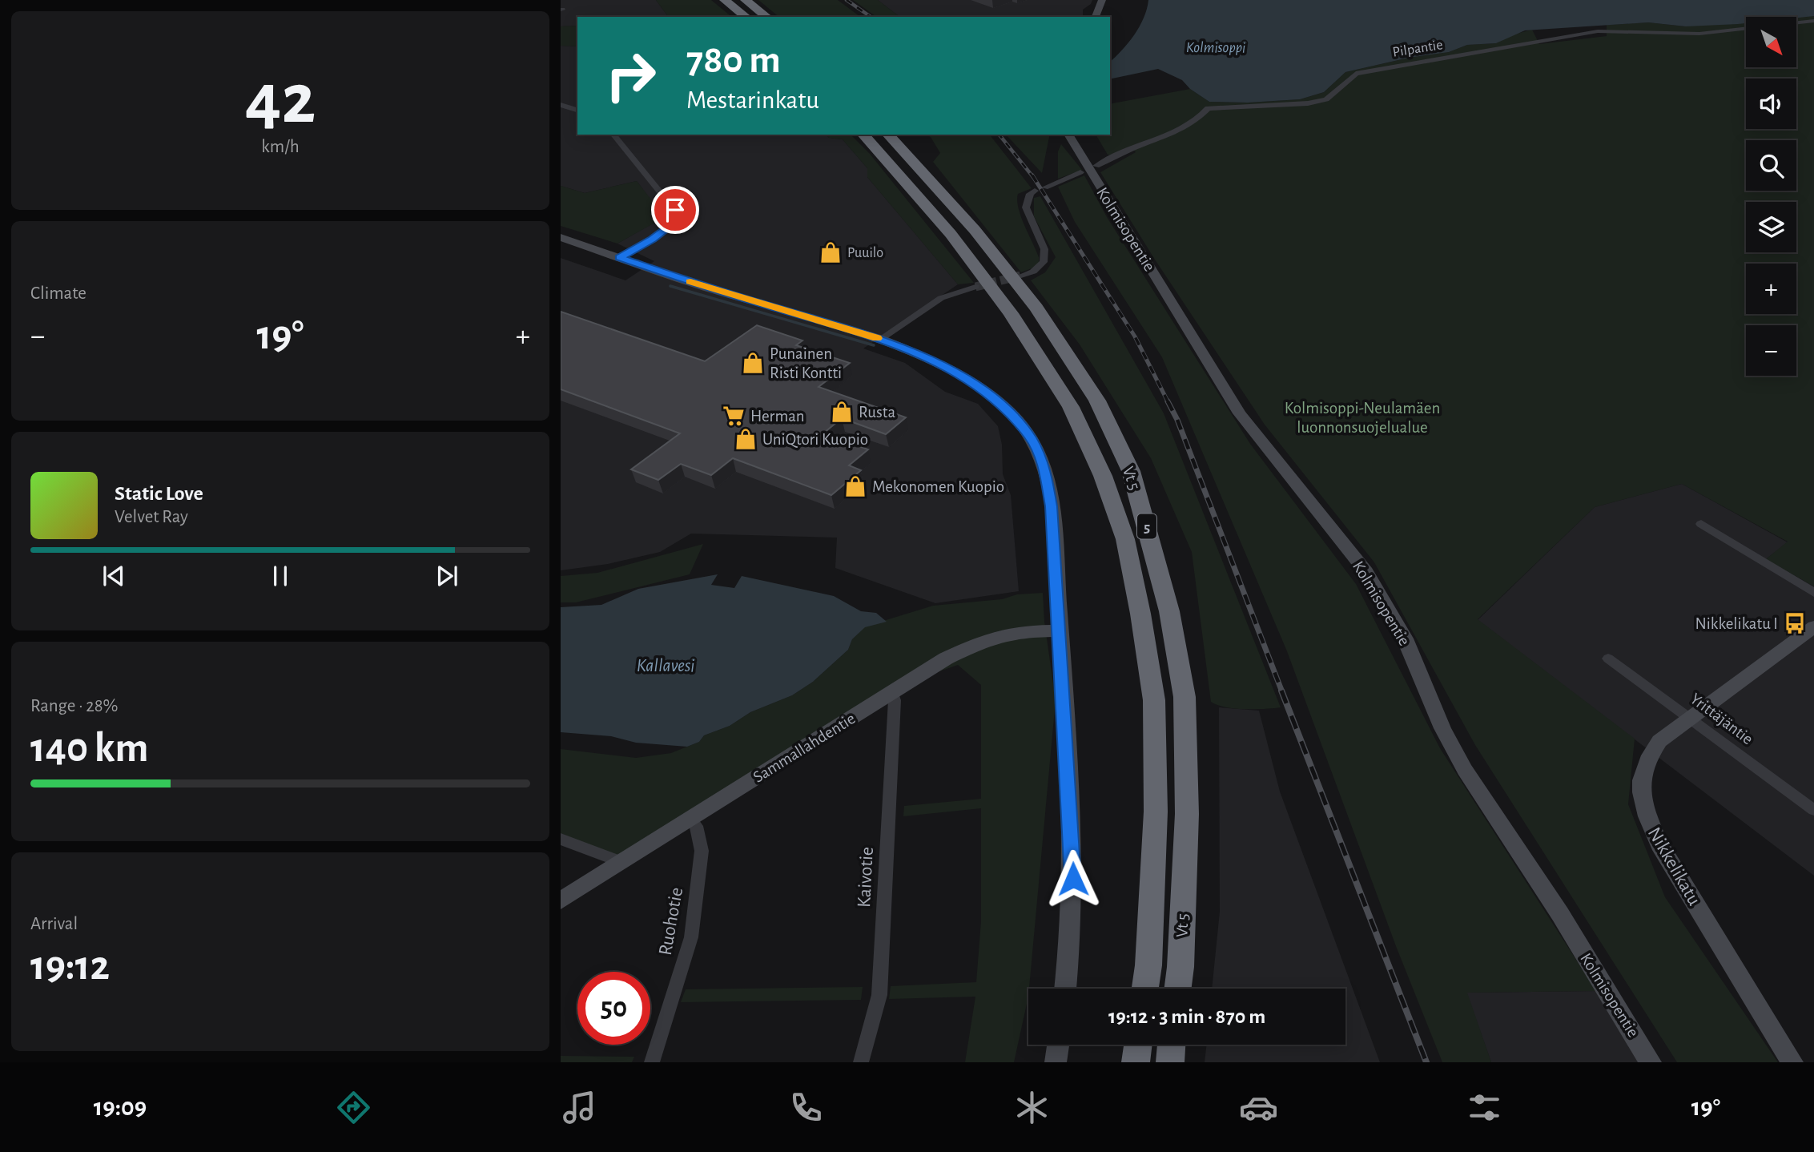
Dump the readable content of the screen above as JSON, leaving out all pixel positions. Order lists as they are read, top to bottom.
{
  "streets": {
    "highway": ["Vt 5", "5"],
    "main road": ["Kolmisopentie", "Sammallahdentie", "Nikkelikatu"],
    "street": [
      "Pilpantie",
      "Yrittäjäntie",
      "Kaivotie",
      "Ruohotie"
    ]
  },
  "crossings": [
    ["Yrittäjäntie", "Nikkelikatu"],
    ["Sammallahdentie", "Kaivotie"],
    ["Sammallahdentie", "Ruohotie"]
  ],
  "water": ["Kolmisoppi", "Kallavesi"],
  "parks": ["Kolmisoppi-Neulamäen luonnonsuojelualue"],
  "places": {
    "shop": [
      "Puuilo",
      "Punainen Risti Kontti",
      "Rusta",
      "UniQtori Kuopio",
      "Mekonomen Kuopio"
    ],
    "supermarket": ["Herman"],
    "bus stop": ["Nikkelikatu I"]
  },
  "north": "bottom right",
  "page": {
    "tile": [
      ["42", "km/h"],
      "Climate",
      ["Range · 28%", "140 km"],
      ["Arrival", "19:12"]
    ],
    "map_buttons": ["+", "−"],
    "turn": ["780 m", "Mestarinkatu"],
    "heat": ["−", "19°", "+"],
    "song": ["Static Love", "Velvet Ray"],
    "limit": "50",
    "trip": "19:12 · 3 min · 870 m",
    "tabs": ["19:09", "19°"]
  }
}
